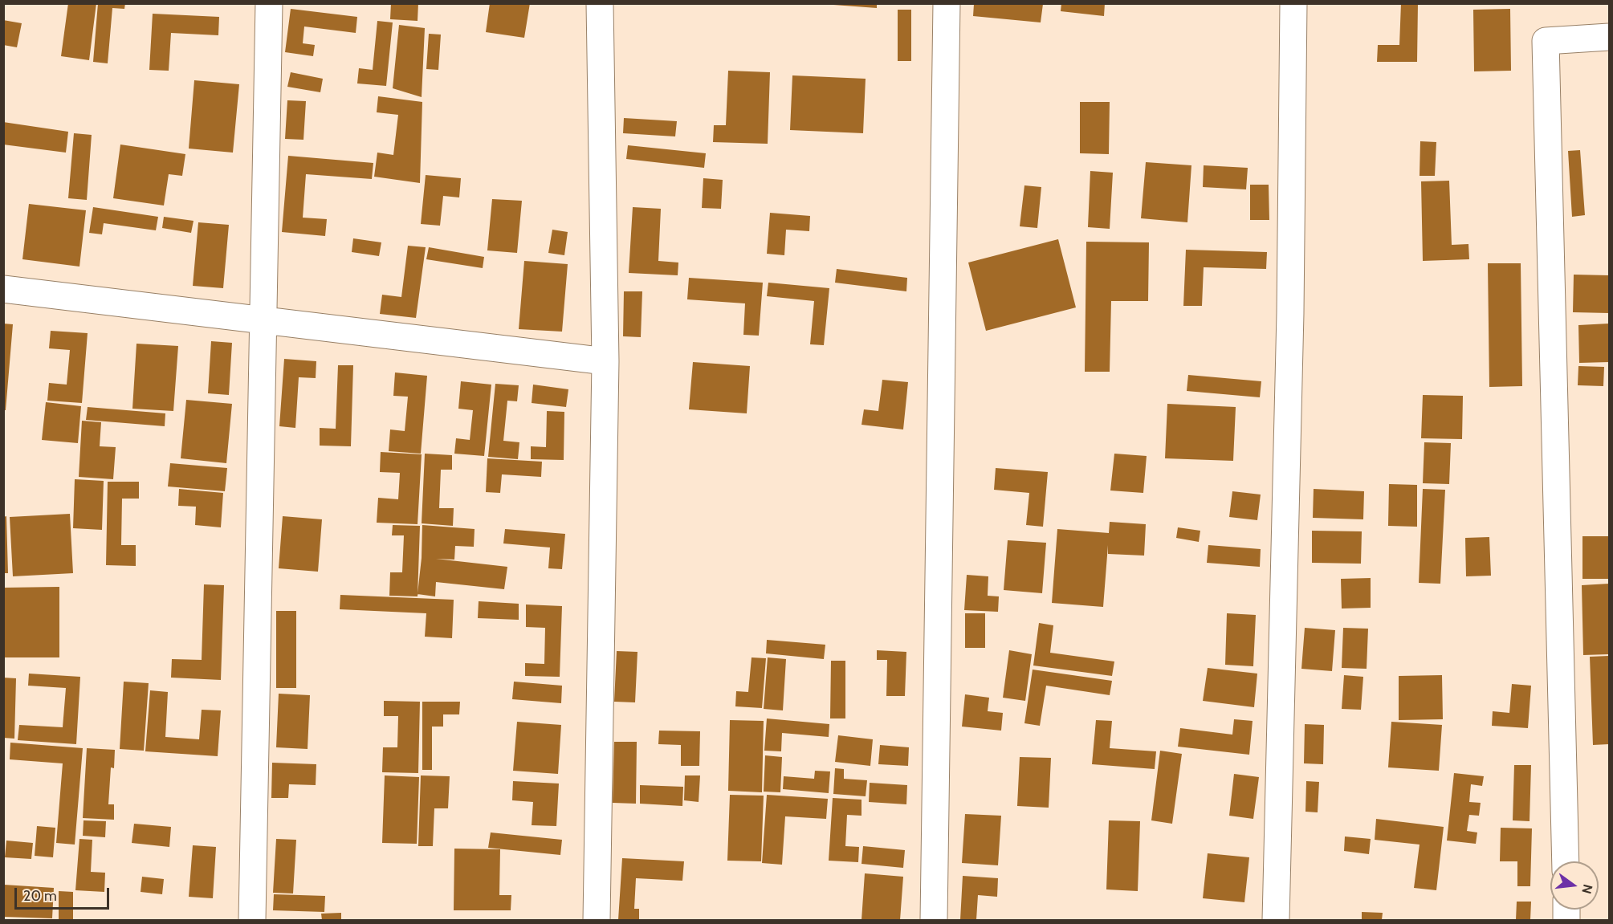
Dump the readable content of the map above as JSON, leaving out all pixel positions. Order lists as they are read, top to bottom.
{
  "scale_bar": "20 m",
  "north": "right"
}
